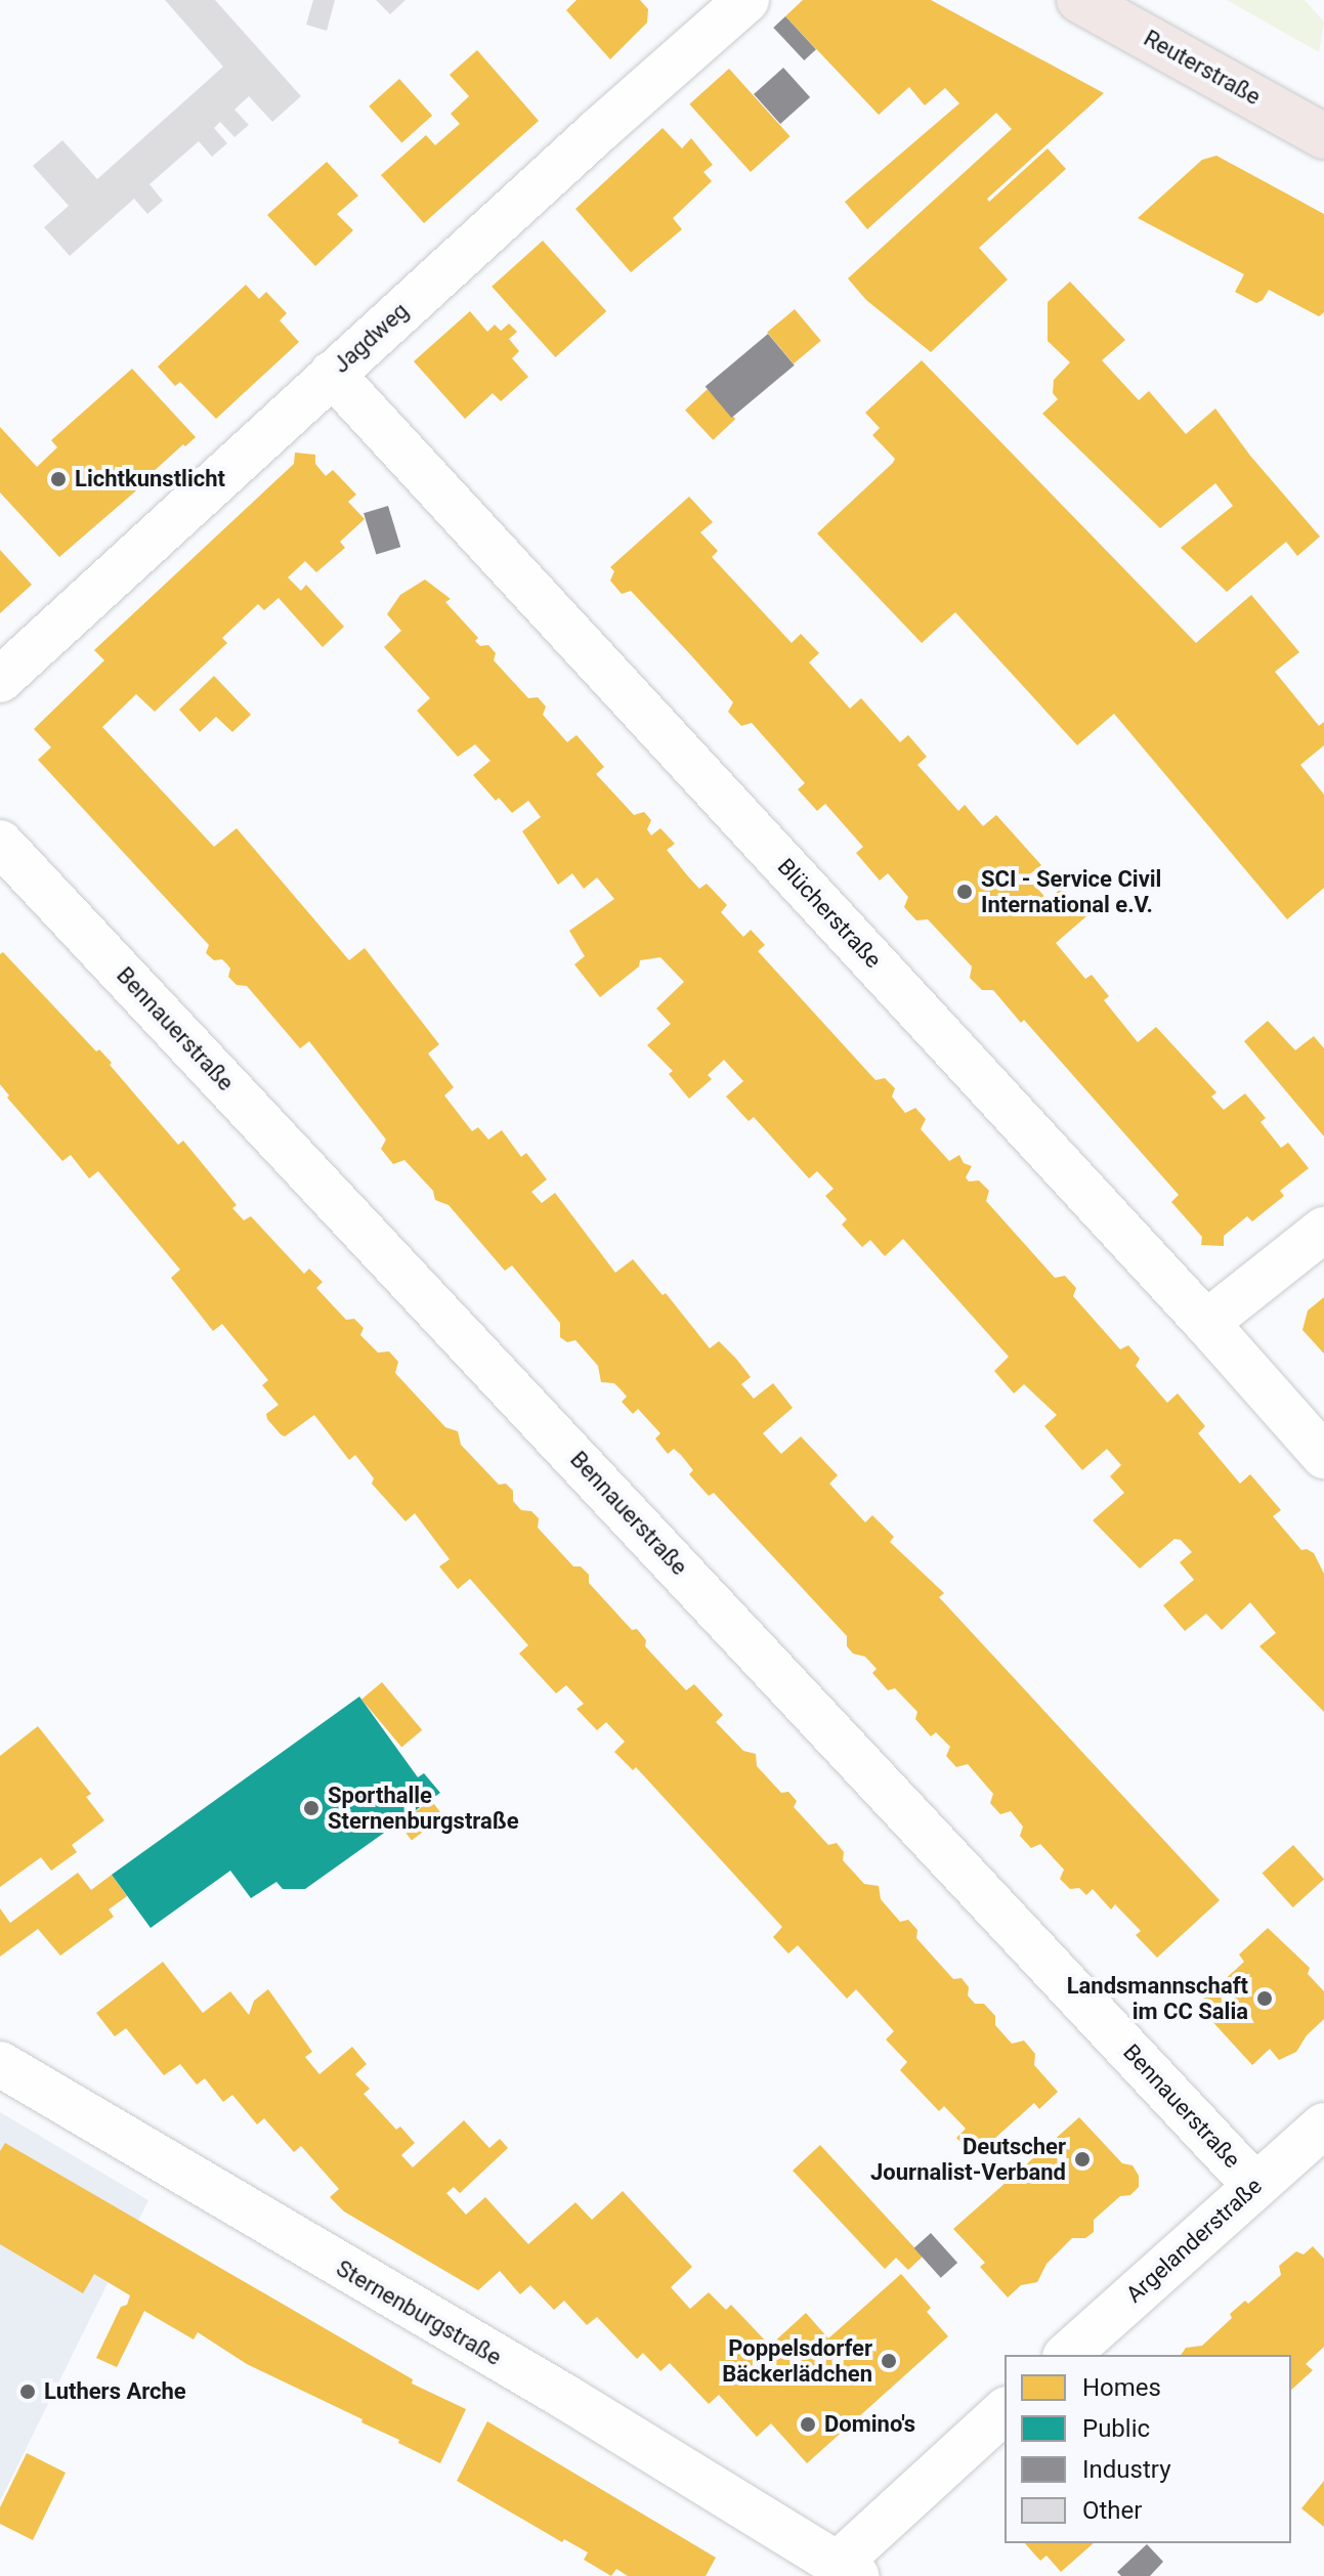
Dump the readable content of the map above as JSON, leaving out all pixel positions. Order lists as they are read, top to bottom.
{
  "streets": {
    "main road": ["Reuterstraße"],
    "street": [
      "Jagdweg",
      "Blücherstraße",
      "Bennauerstraße",
      "Argelanderstraße",
      "Sternenburgstraße"
    ]
  },
  "crossings": [
    ["Jagdweg", "Blücherstraße"],
    ["Bennauerstraße", "Argelanderstraße"]
  ],
  "places": [
    "Lichtkunstlicht",
    "SCI - Service Civil International e.V.",
    "Sporthalle Sternenburgstraße",
    "Landsmannschaft im CC Salia",
    "Deutscher Journalist-Verband",
    "Poppelsdorfer Bäckerlädchen",
    "Luthers Arche",
    "Domino's"
  ],
  "legend": [
    "Homes",
    "Public",
    "Industry",
    "Other"
  ]
}
